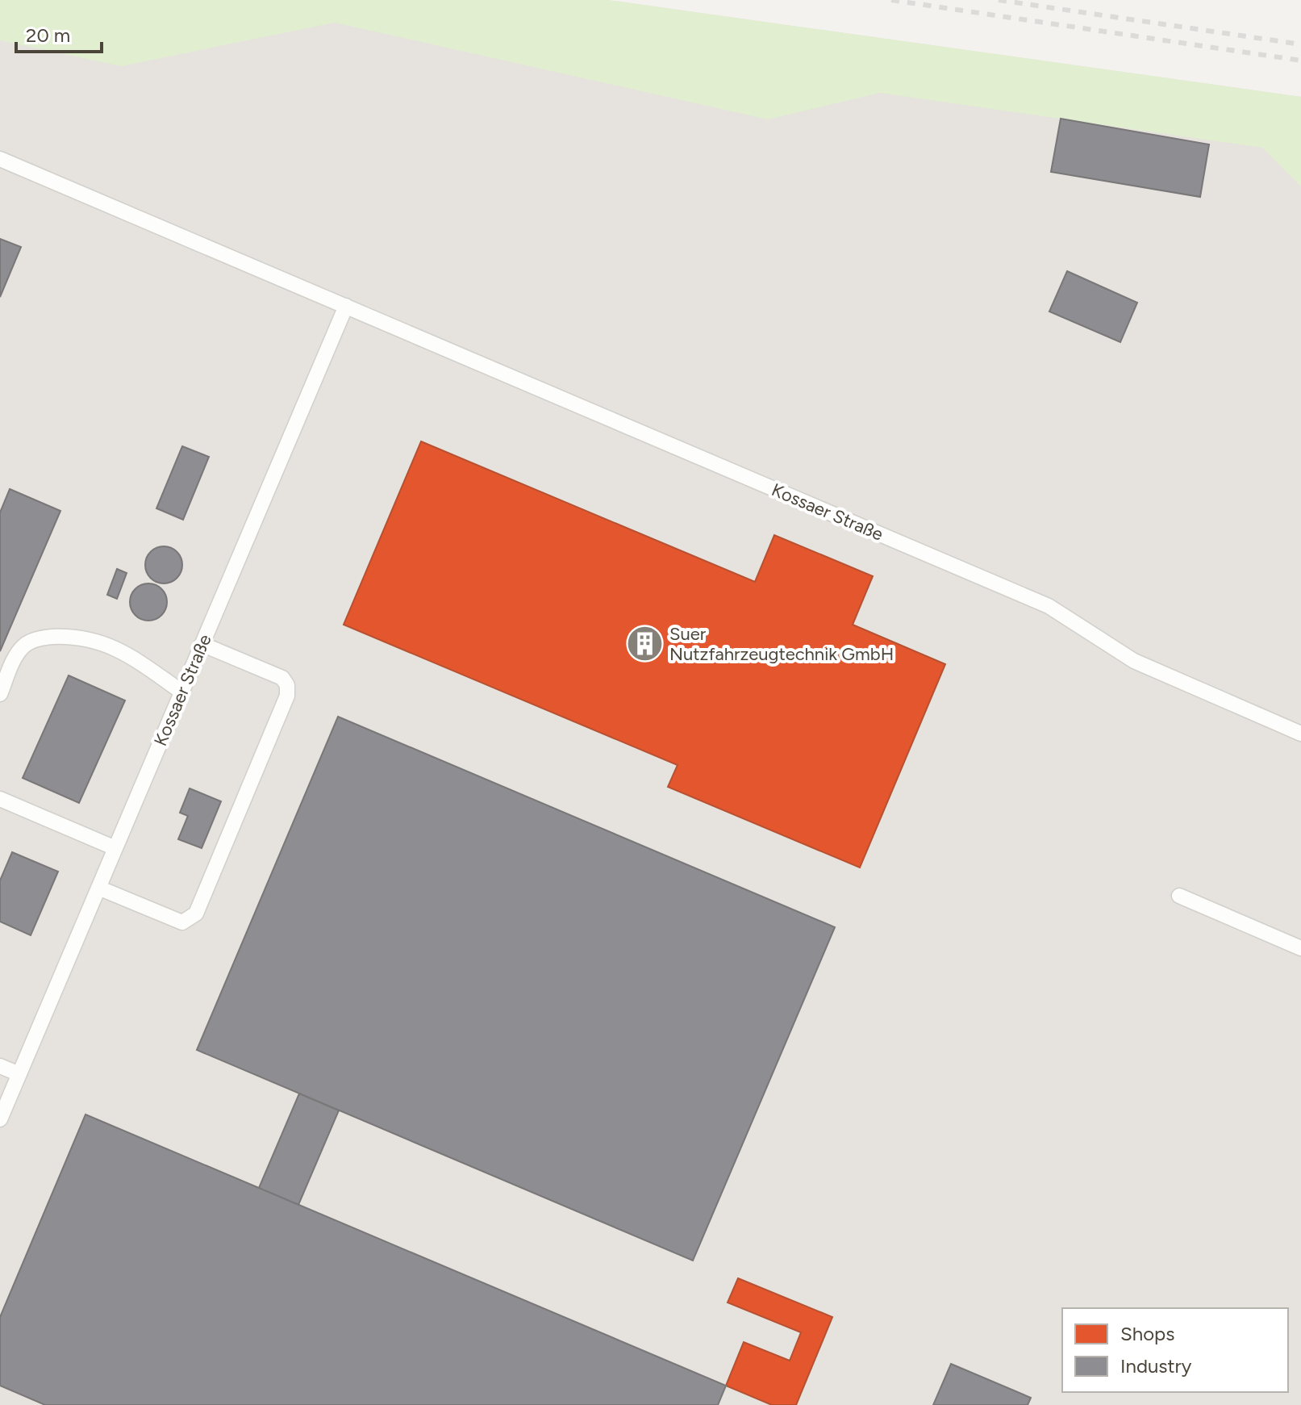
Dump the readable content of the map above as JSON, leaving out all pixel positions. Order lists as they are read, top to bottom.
{
  "streets": {
    "lane": ["Kossaer Straße"]
  },
  "places": {
    "building": ["Suer Nutzfahrzeugtechnik GmbH"]
  },
  "legend": ["Shops", "Industry"],
  "scale_bar": "20 m"
}
